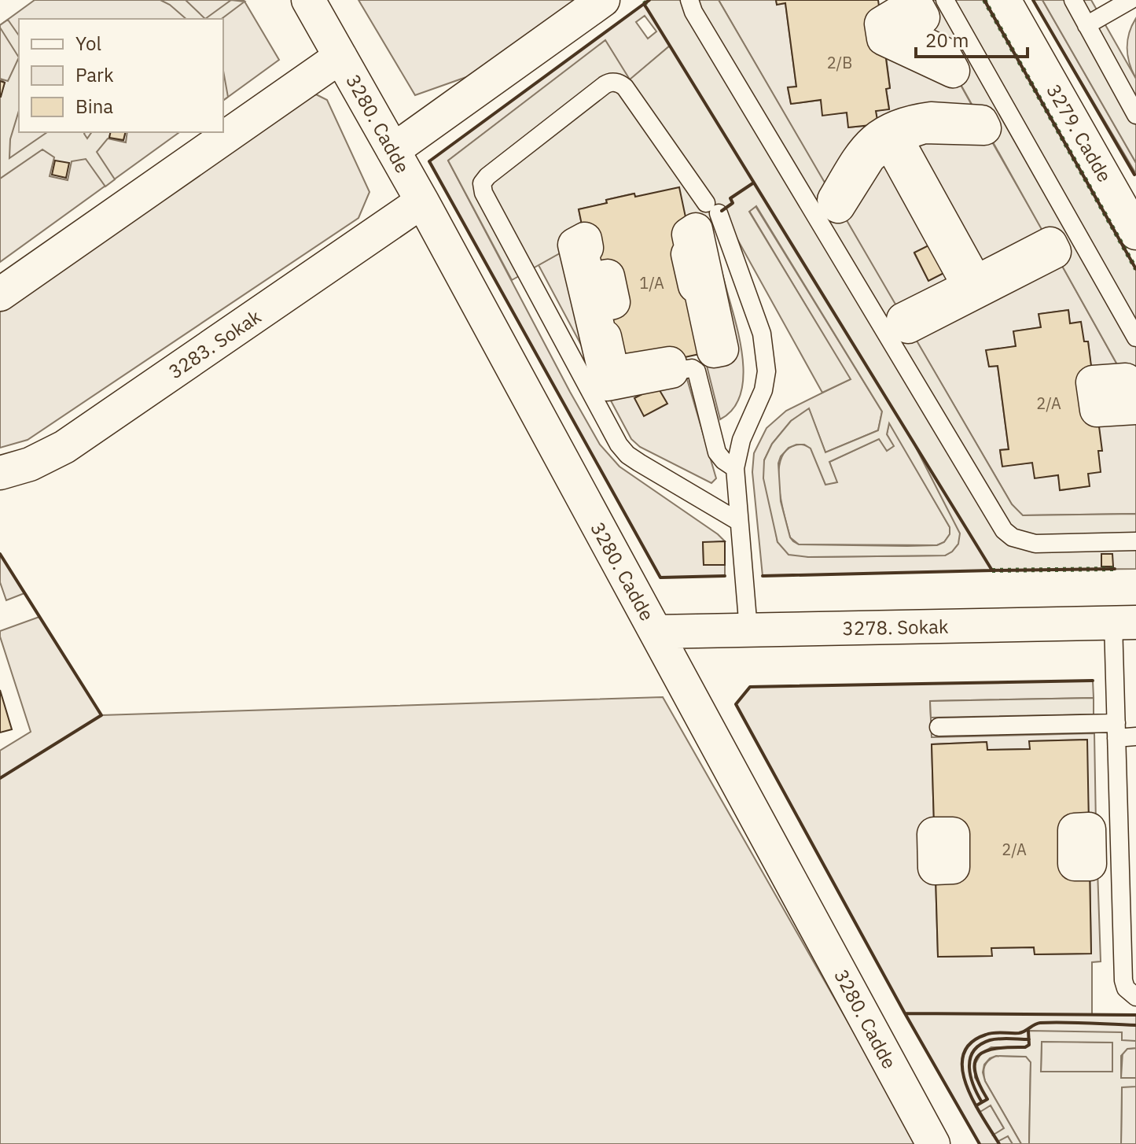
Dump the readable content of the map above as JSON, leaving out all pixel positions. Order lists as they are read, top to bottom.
{
  "streets": {
    "street": [
      "3280. Cadde",
      "3279. Cadde",
      "3283. Sokak",
      "3278. Sokak"
    ]
  },
  "crossings": [
    ["3280. Cadde", "3283. Sokak"],
    ["3280. Cadde", "3278. Sokak"]
  ],
  "house_numbers": [
    "2/B",
    "1/A",
    "2/A",
    "2/A"
  ],
  "legend": ["Yol", "Park", "Bina"],
  "scale_bar": "20 m"
}
